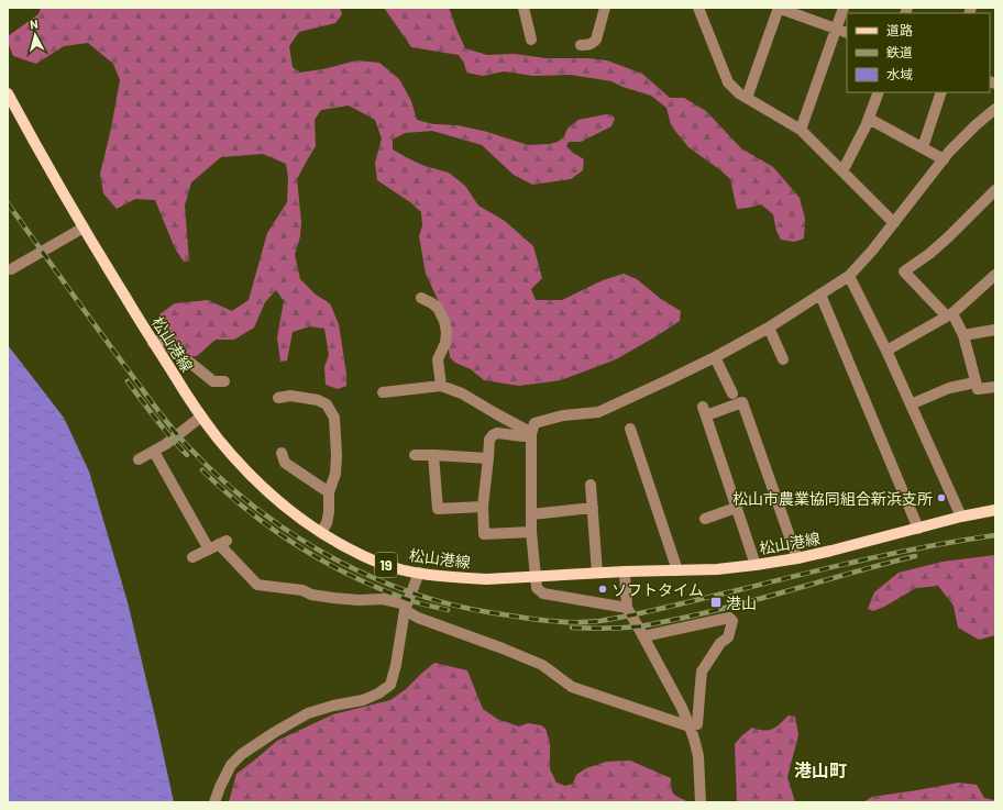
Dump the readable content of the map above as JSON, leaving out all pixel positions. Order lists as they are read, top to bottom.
{
  "streets": {
    "main road": ["松山港線", "19"]
  },
  "districts": ["港山町"],
  "places": {
    "other": ["松山市農業協同組合新浜支所", "ソフトタイム"],
    "transit": ["港山"]
  },
  "legend": ["道路", "鉄道", "水域"],
  "north": "top"
}
